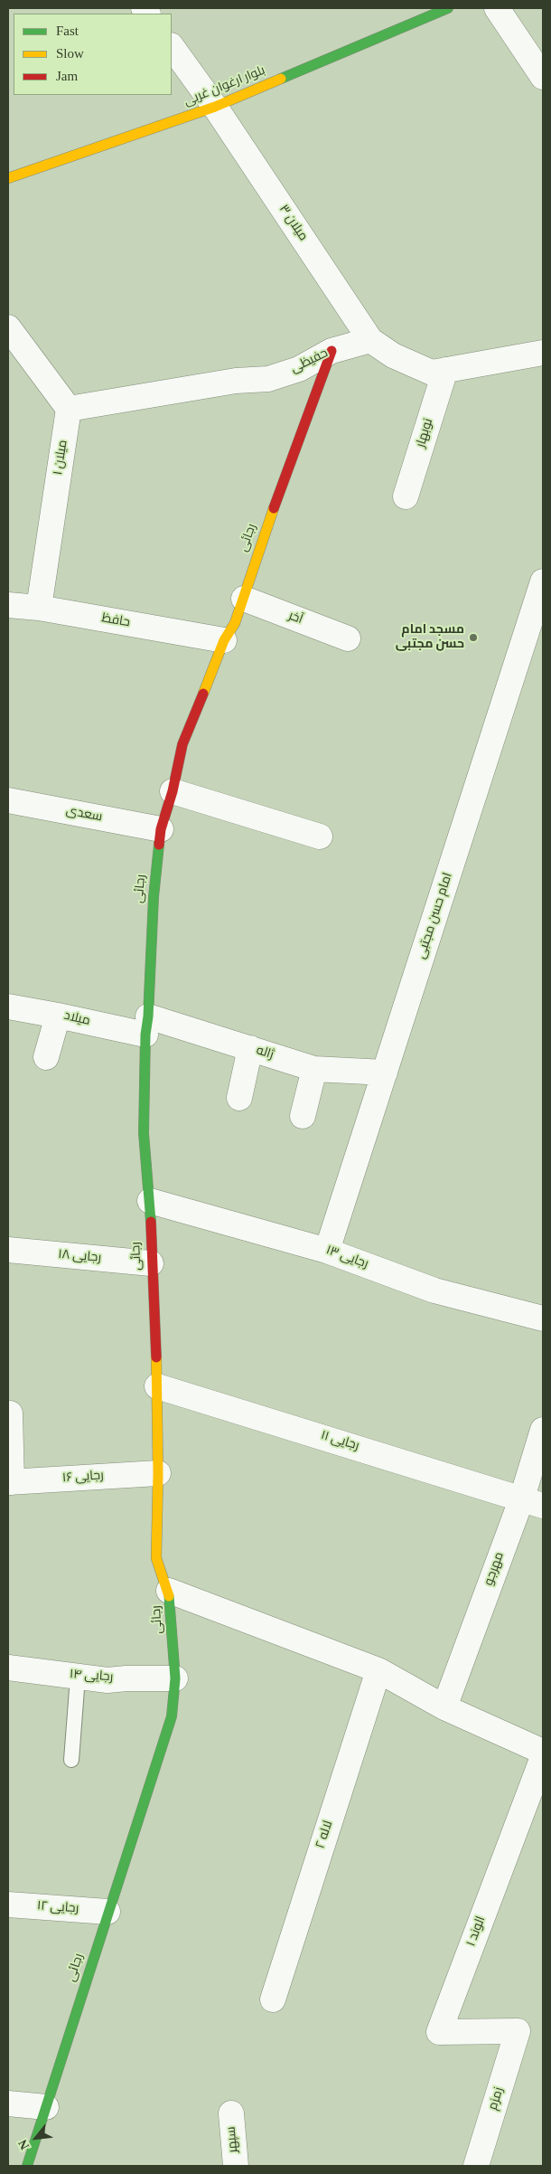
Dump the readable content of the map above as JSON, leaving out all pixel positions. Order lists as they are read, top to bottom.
{
  "streets": {
    "street": [
      "بلوار ارغوان غربی",
      "میلان ۳",
      "حفیظی",
      "نوبهار",
      "میلان ۱",
      "رجائی",
      "آخر",
      "حافظ",
      "سعدی",
      "امام حسن مجتبی",
      "میلاد",
      "ژاله",
      "رجایی ۱۸",
      "رجایی ۱۳",
      "رجایی ۱۱",
      "رجایی ۱۶",
      "مهرجو",
      "رجایی ۱۴",
      "لاله ۲",
      "رجایی ۱۲",
      "الوند ۱",
      "زمزم",
      "سپهر"
    ]
  },
  "crossings": [
    ["بلوار ارغوان غربی", "میلان ۳"],
    ["میلان ۳", "حفیظی"],
    ["حفیظی", "میلان ۱"],
    ["حفیظی", "رجائی"],
    ["میلان ۱", "حافظ"],
    ["رجائی", "آخر"],
    ["رجائی", "حافظ"],
    ["رجائی", "سعدی"],
    ["رجائی", "میلاد"],
    ["رجائی", "ژاله"],
    ["رجائی", "رجایی ۱۸"],
    ["رجائی", "رجایی ۱۳"],
    ["رجائی", "رجایی ۱۱"],
    ["رجائی", "رجایی ۱۶"],
    ["رجائی", "رجایی ۱۴"],
    ["رجائی", "رجایی ۱۲"],
    ["امام حسن مجتبی", "ژاله"],
    ["امام حسن مجتبی", "رجایی ۱۳"],
    ["میلاد", "ژاله"],
    ["رجایی ۱۱", "مهرجو"],
    ["الوند ۱", "زمزم"]
  ],
  "places": ["مسجد امام حسن مجتبی"],
  "legend": ["Fast", "Slow", "Jam"],
  "north": "bottom left"
}
